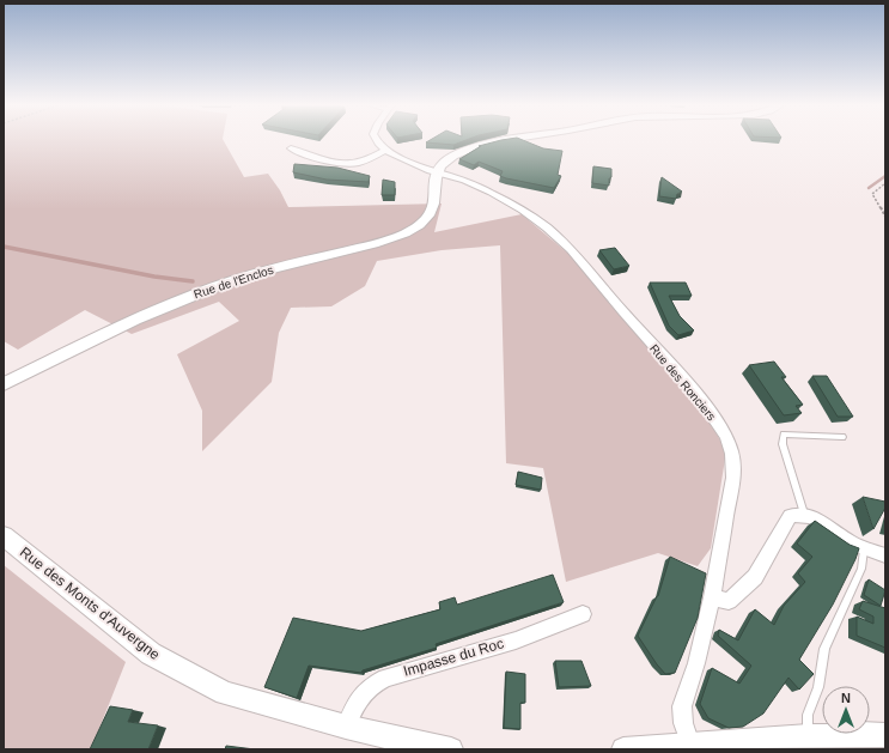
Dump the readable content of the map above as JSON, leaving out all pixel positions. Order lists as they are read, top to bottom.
{
  "streets": {
    "street": [
      "Rue de l'Enclos",
      "Rue des Ronciers",
      "Rue des Monts d'Auvergne",
      "Impasse du Roc"
    ]
  },
  "crossings": [
    ["Rue de l'Enclos", "Rue des Ronciers"],
    ["Rue des Monts d'Auvergne", "Impasse du Roc"]
  ],
  "north": "top"
}
